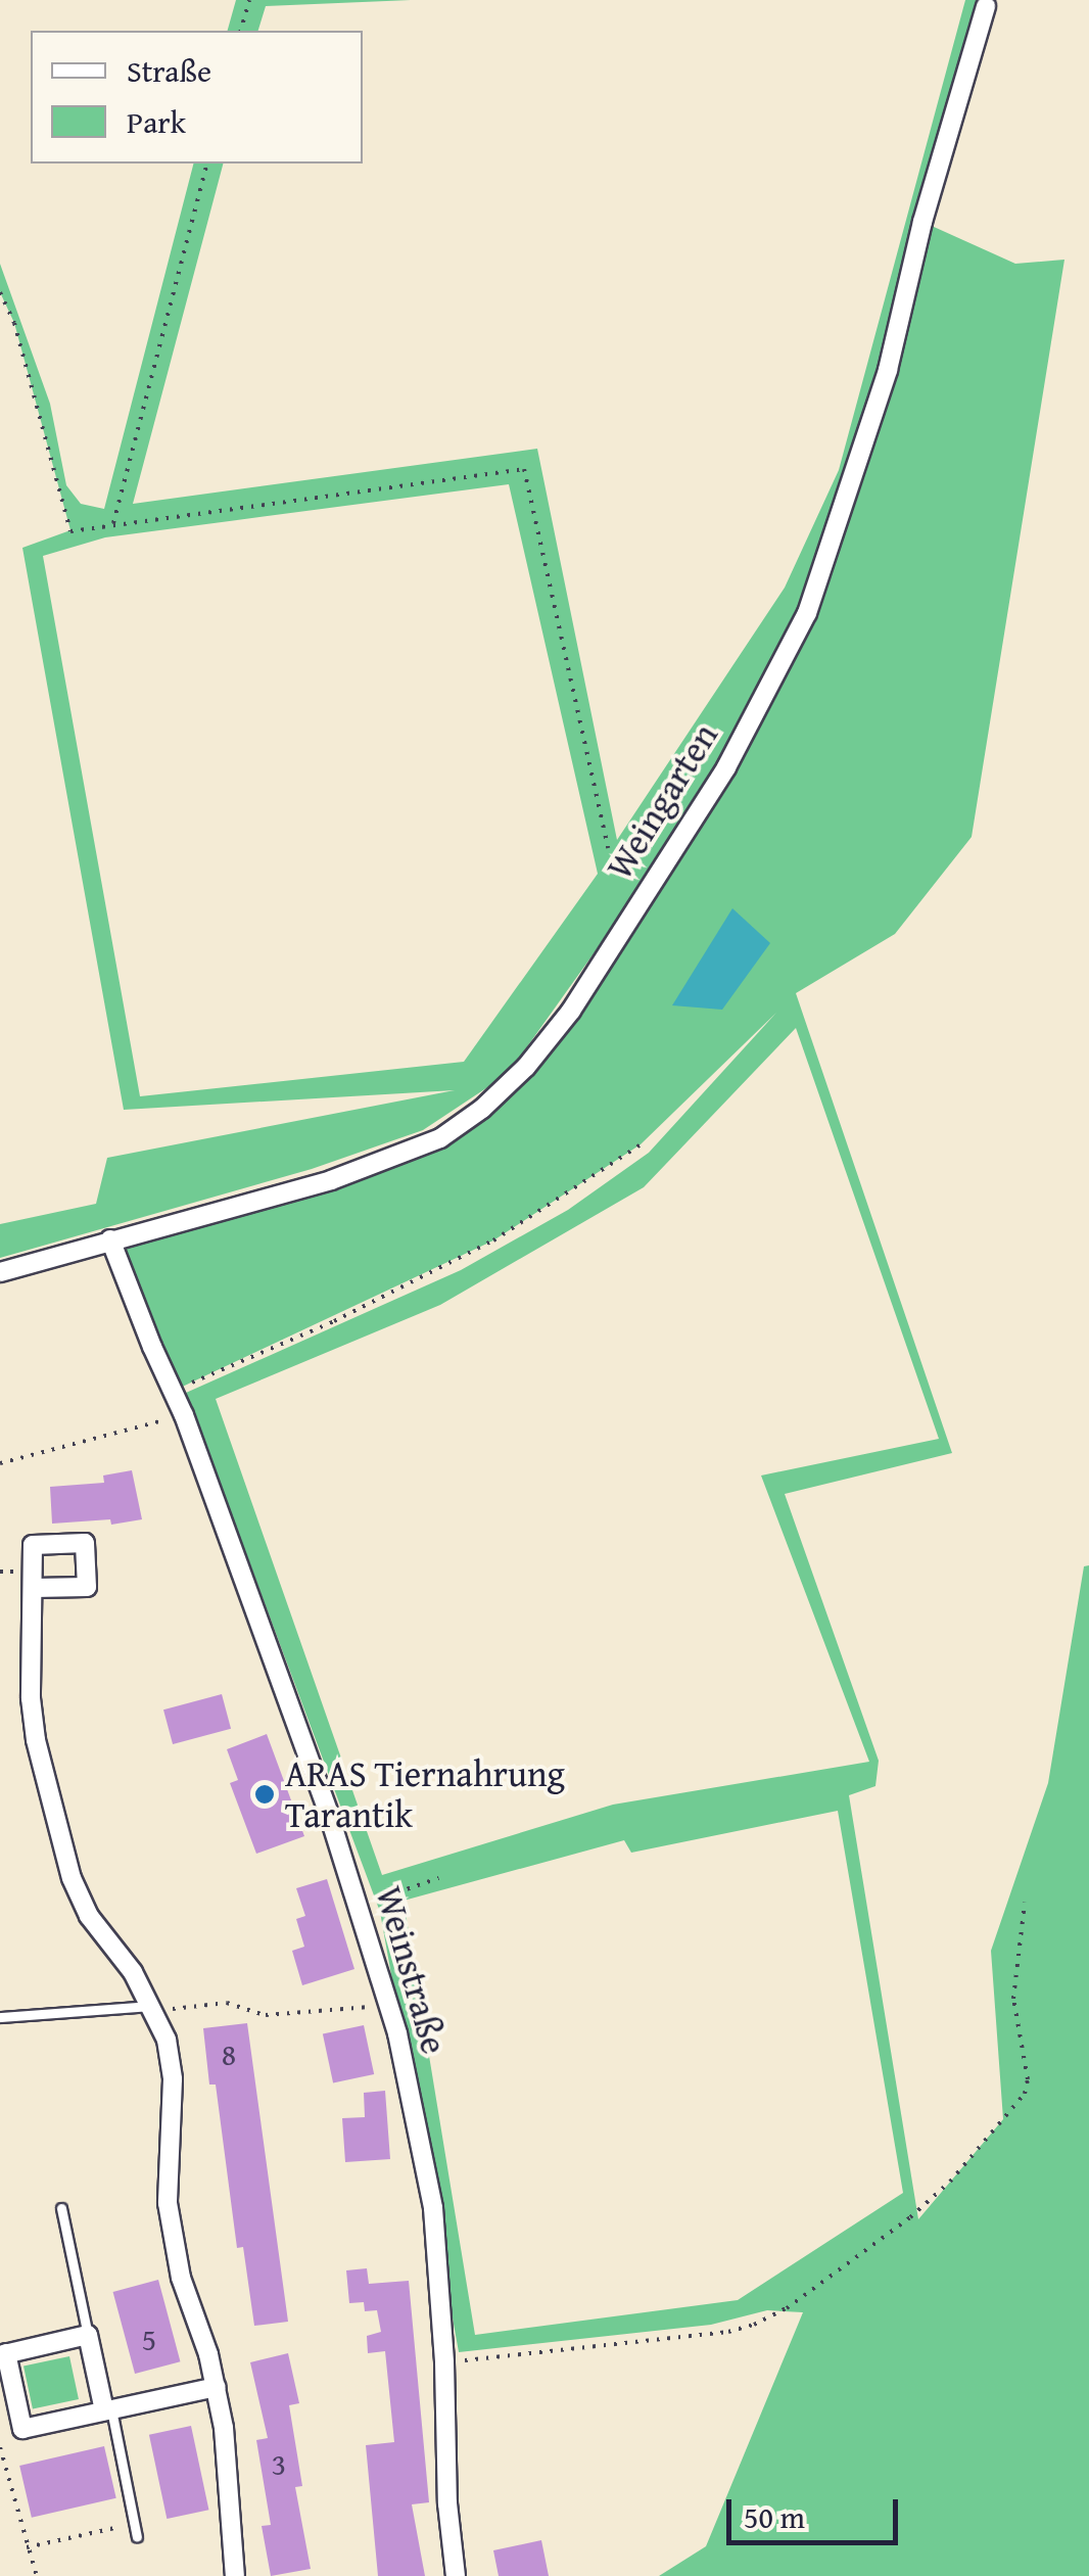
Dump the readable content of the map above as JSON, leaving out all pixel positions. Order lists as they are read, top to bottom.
{
  "streets": {
    "street": ["Weingarten", "Weinstraße"]
  },
  "crossings": [
    ["Weingarten", "Weinstraße"]
  ],
  "places": ["ARAS Tiernahrung Tarantik"],
  "house_numbers": ["8", "5", "3"],
  "legend": ["Straße", "Park"],
  "scale_bar": "50 m"
}
